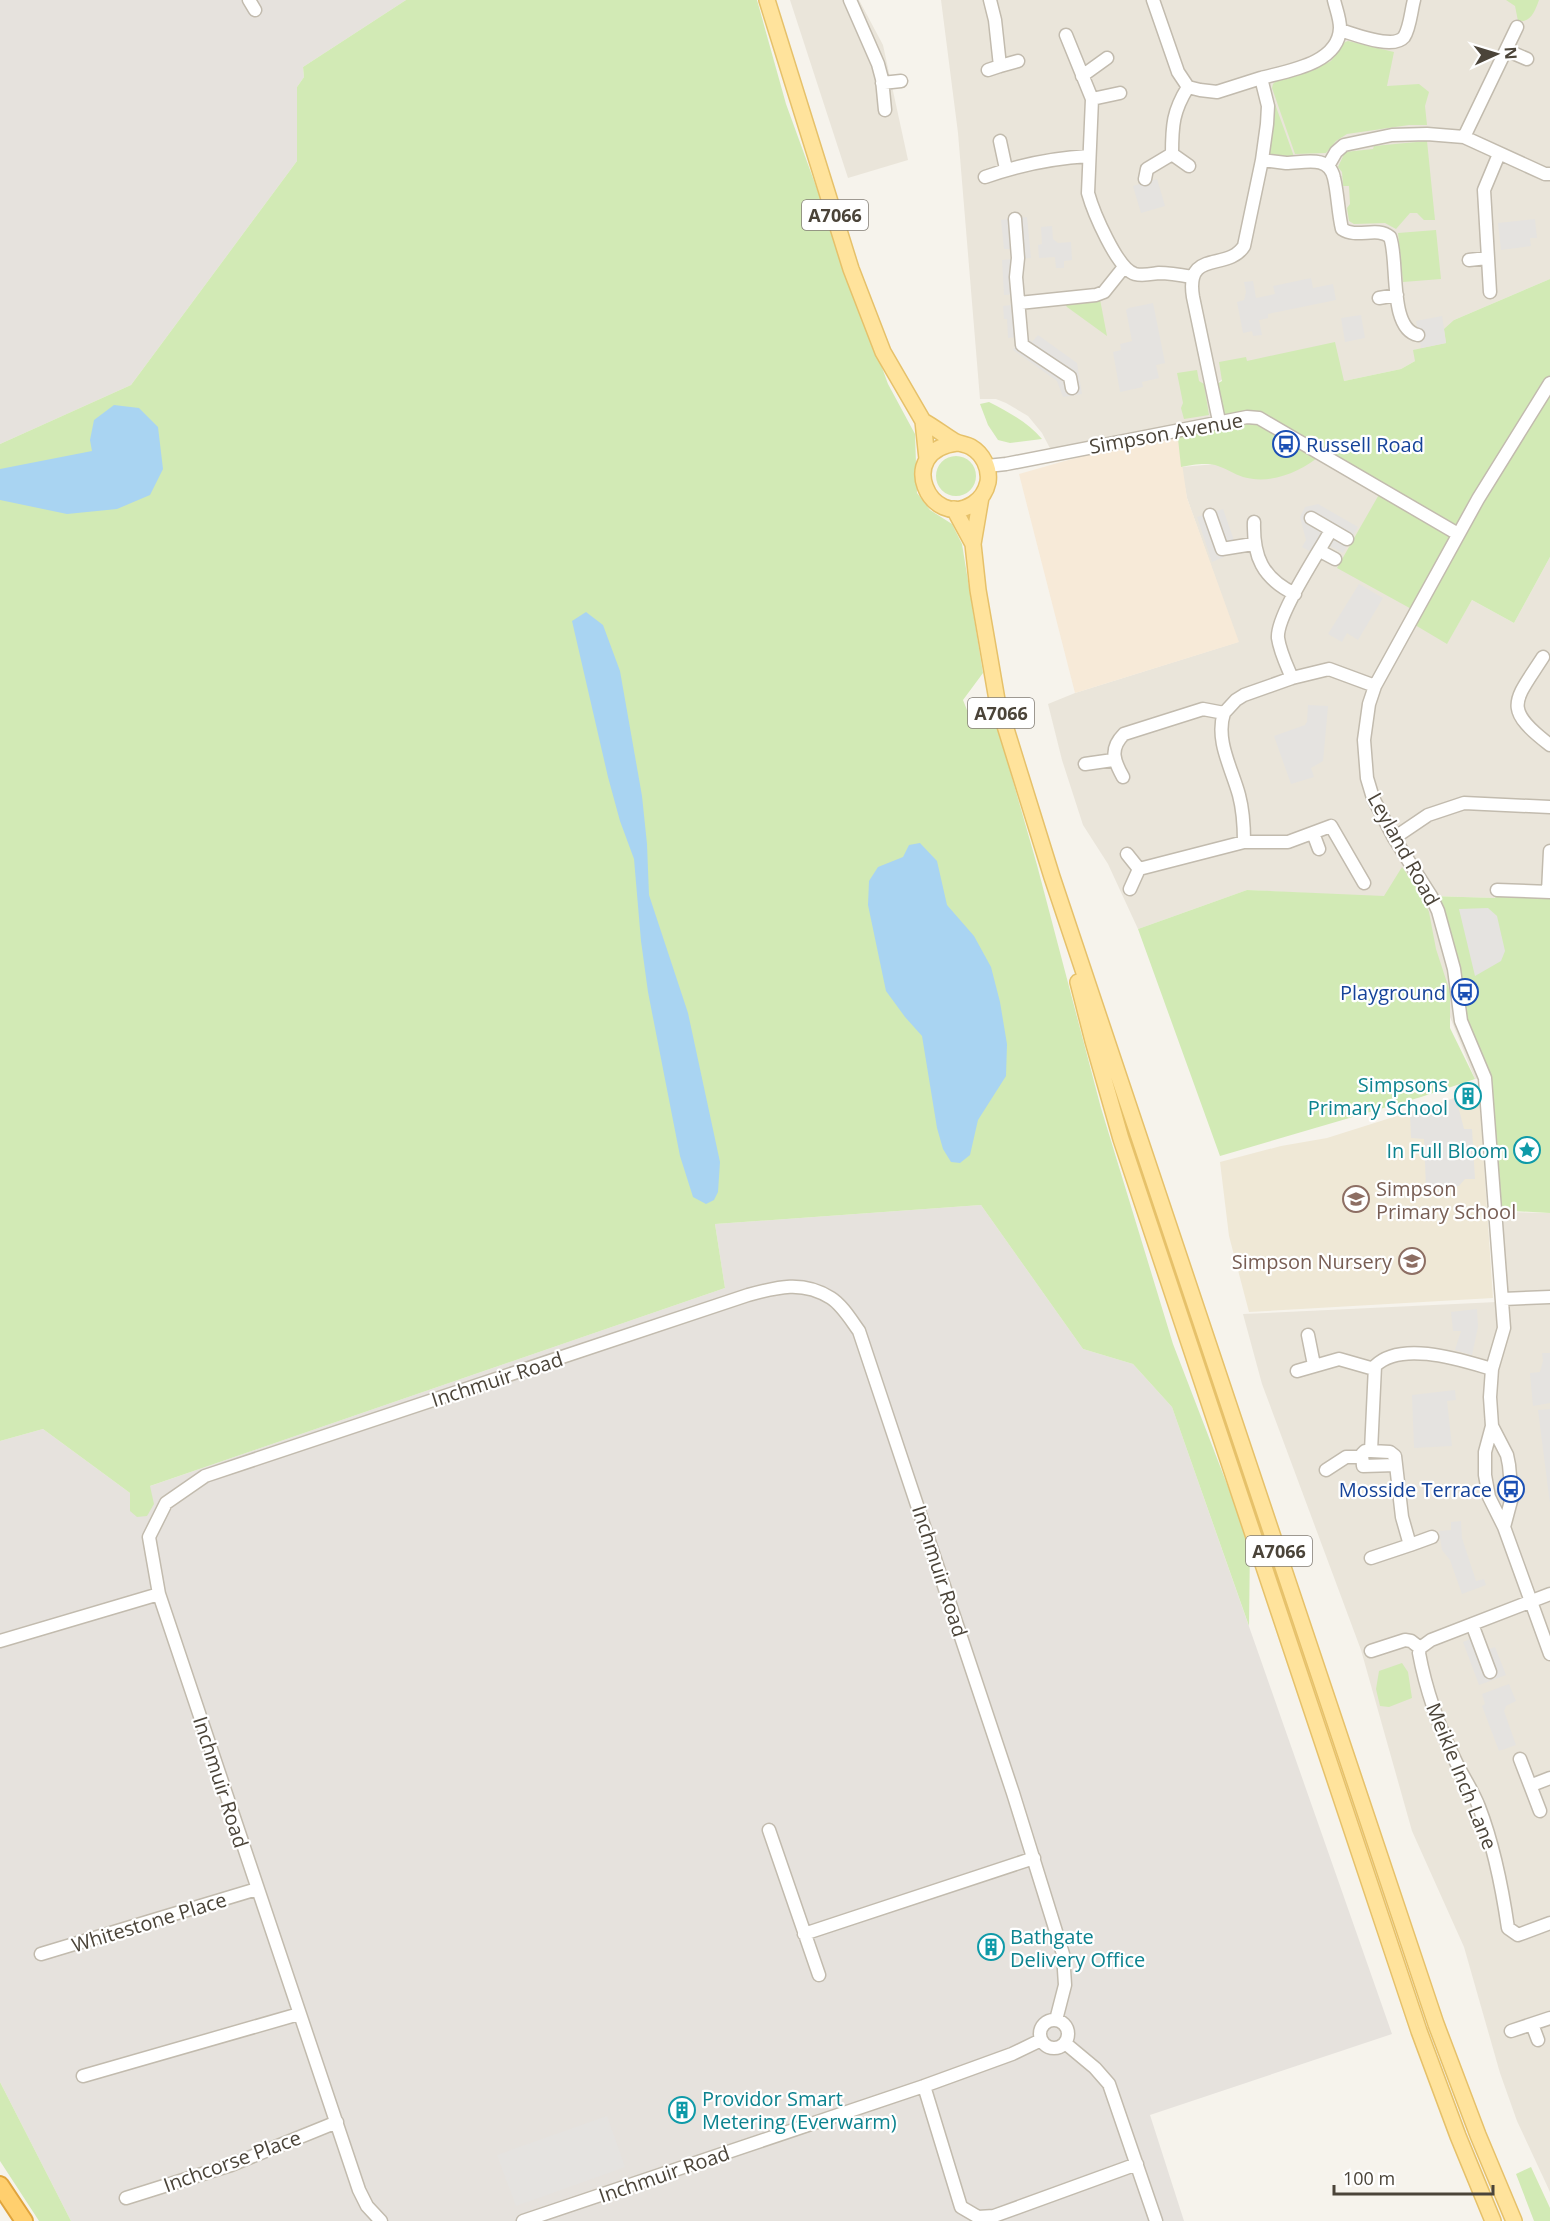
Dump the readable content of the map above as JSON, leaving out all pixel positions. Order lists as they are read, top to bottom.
{
  "streets": {
    "main road": ["A7066"],
    "street": [
      "Simpson Avenue",
      "Leyland Road",
      "Inchmuir Road",
      "Meikle Inch Lane",
      "Whitestone Place",
      "Inchcorse Place"
    ]
  },
  "crossings": [
    ["A7066", "Simpson Avenue"],
    ["Simpson Avenue", "Leyland Road"],
    ["Inchmuir Road", "Whitestone Place"],
    ["Inchmuir Road", "Inchcorse Place"]
  ],
  "places": {
    "bus stop": ["Russell Road", "Playground", "Mosside Terrace"],
    "building": ["Simpsons Primary School", "Bathgate Delivery Office", "Providor Smart Metering (Everwarm)"],
    "place": ["In Full Bloom"],
    "school or university": ["Simpson Primary School", "Simpson Nursery"]
  },
  "scale_bar": "100 m",
  "north": "right"
}
